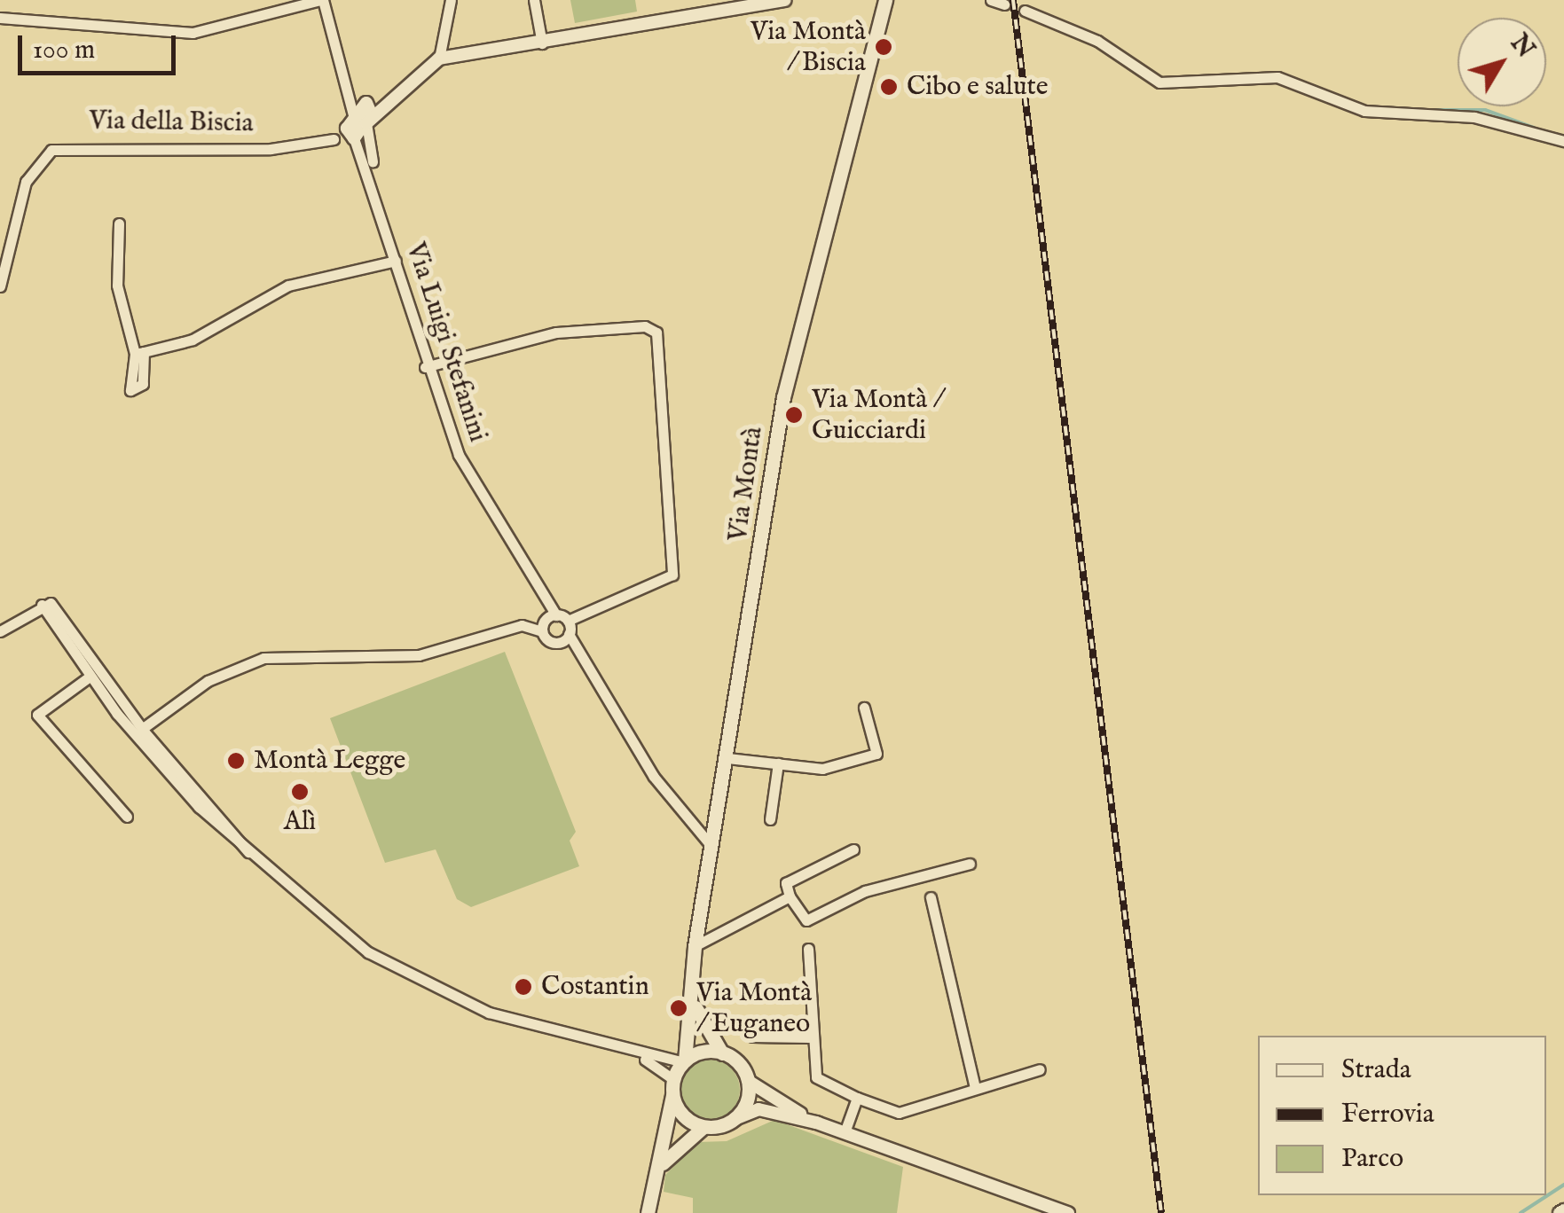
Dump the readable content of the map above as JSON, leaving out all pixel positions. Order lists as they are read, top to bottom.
{
  "streets": {
    "main road": ["Via Montà"],
    "street": ["Via della Biscia", "Via Luigi Stefanini"]
  },
  "crossings": [
    ["Via della Biscia", "Via Luigi Stefanini"]
  ],
  "places": [
    "Via Montà / Biscia",
    "Cibo e salute",
    "Via Montà / Guicciardi",
    "Montà Legge",
    "Alì",
    "Costantin",
    "Via Montà / Euganeo"
  ],
  "legend": ["Strada", "Ferrovia", "Parco"],
  "scale_bar": "100 m",
  "north": "top right"
}
